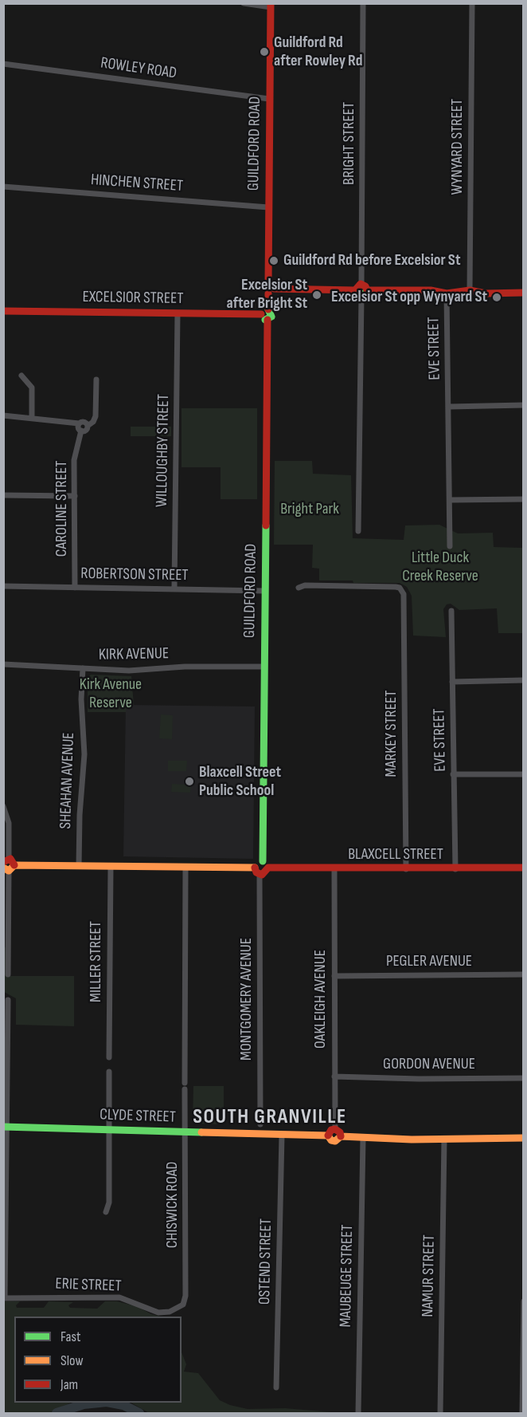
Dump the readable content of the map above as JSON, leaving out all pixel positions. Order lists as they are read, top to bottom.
{
  "streets": {
    "street": [
      "ROWLEY ROAD",
      "GUILDFORD ROAD",
      "BRIGHT STREET",
      "WYNYARD STREET",
      "HINCHEN STREET",
      "EXCELSIOR STREET",
      "EVE STREET",
      "WILLOUGHBY STREET",
      "CAROLINE STREET",
      "ROBERTSON STREET",
      "KIRK AVENUE",
      "MARKEY STREET",
      "SHEAHAN AVENUE",
      "BLAXCELL STREET",
      "MILLER STREET",
      "PEGLER AVENUE",
      "MONTGOMERY AVENUE",
      "OAKLEIGH AVENUE",
      "GORDON AVENUE",
      "CLYDE STREET",
      "CHISWICK ROAD",
      "OSTEND STREET",
      "MAUBEUGE STREET",
      "NAMUR STREET",
      "ERIE STREET"
    ]
  },
  "crossings": [
    ["ROWLEY ROAD", "GUILDFORD ROAD"],
    ["GUILDFORD ROAD", "HINCHEN STREET"],
    ["GUILDFORD ROAD", "EXCELSIOR STREET"],
    ["GUILDFORD ROAD", "ROBERTSON STREET"],
    ["GUILDFORD ROAD", "KIRK AVENUE"],
    ["EXCELSIOR STREET", "WILLOUGHBY STREET"],
    ["EVE STREET", "BLAXCELL STREET"],
    ["WILLOUGHBY STREET", "ROBERTSON STREET"],
    ["CAROLINE STREET", "ROBERTSON STREET"],
    ["KIRK AVENUE", "SHEAHAN AVENUE"],
    ["MARKEY STREET", "BLAXCELL STREET"],
    ["BLAXCELL STREET", "OAKLEIGH AVENUE"],
    ["PEGLER AVENUE", "OAKLEIGH AVENUE"],
    ["OAKLEIGH AVENUE", "GORDON AVENUE"],
    ["OAKLEIGH AVENUE", "CLYDE STREET"],
    ["CLYDE STREET", "CHISWICK ROAD"],
    ["CLYDE STREET", "OSTEND STREET"],
    ["CHISWICK ROAD", "ERIE STREET"]
  ],
  "districts": ["SOUTH GRANVILLE"],
  "parks": ["Bright Park", "Little Duck Creek Reserve", "Kirk Avenue Reserve"],
  "places": [
    "Guildford Rd after Rowley Rd",
    "Guildford Rd before Excelsior St",
    "Excelsior St after Bright St",
    "Excelsior St opp Wynyard St",
    "Blaxcell Street Public School"
  ],
  "legend": ["Fast", "Slow", "Jam"]
}
